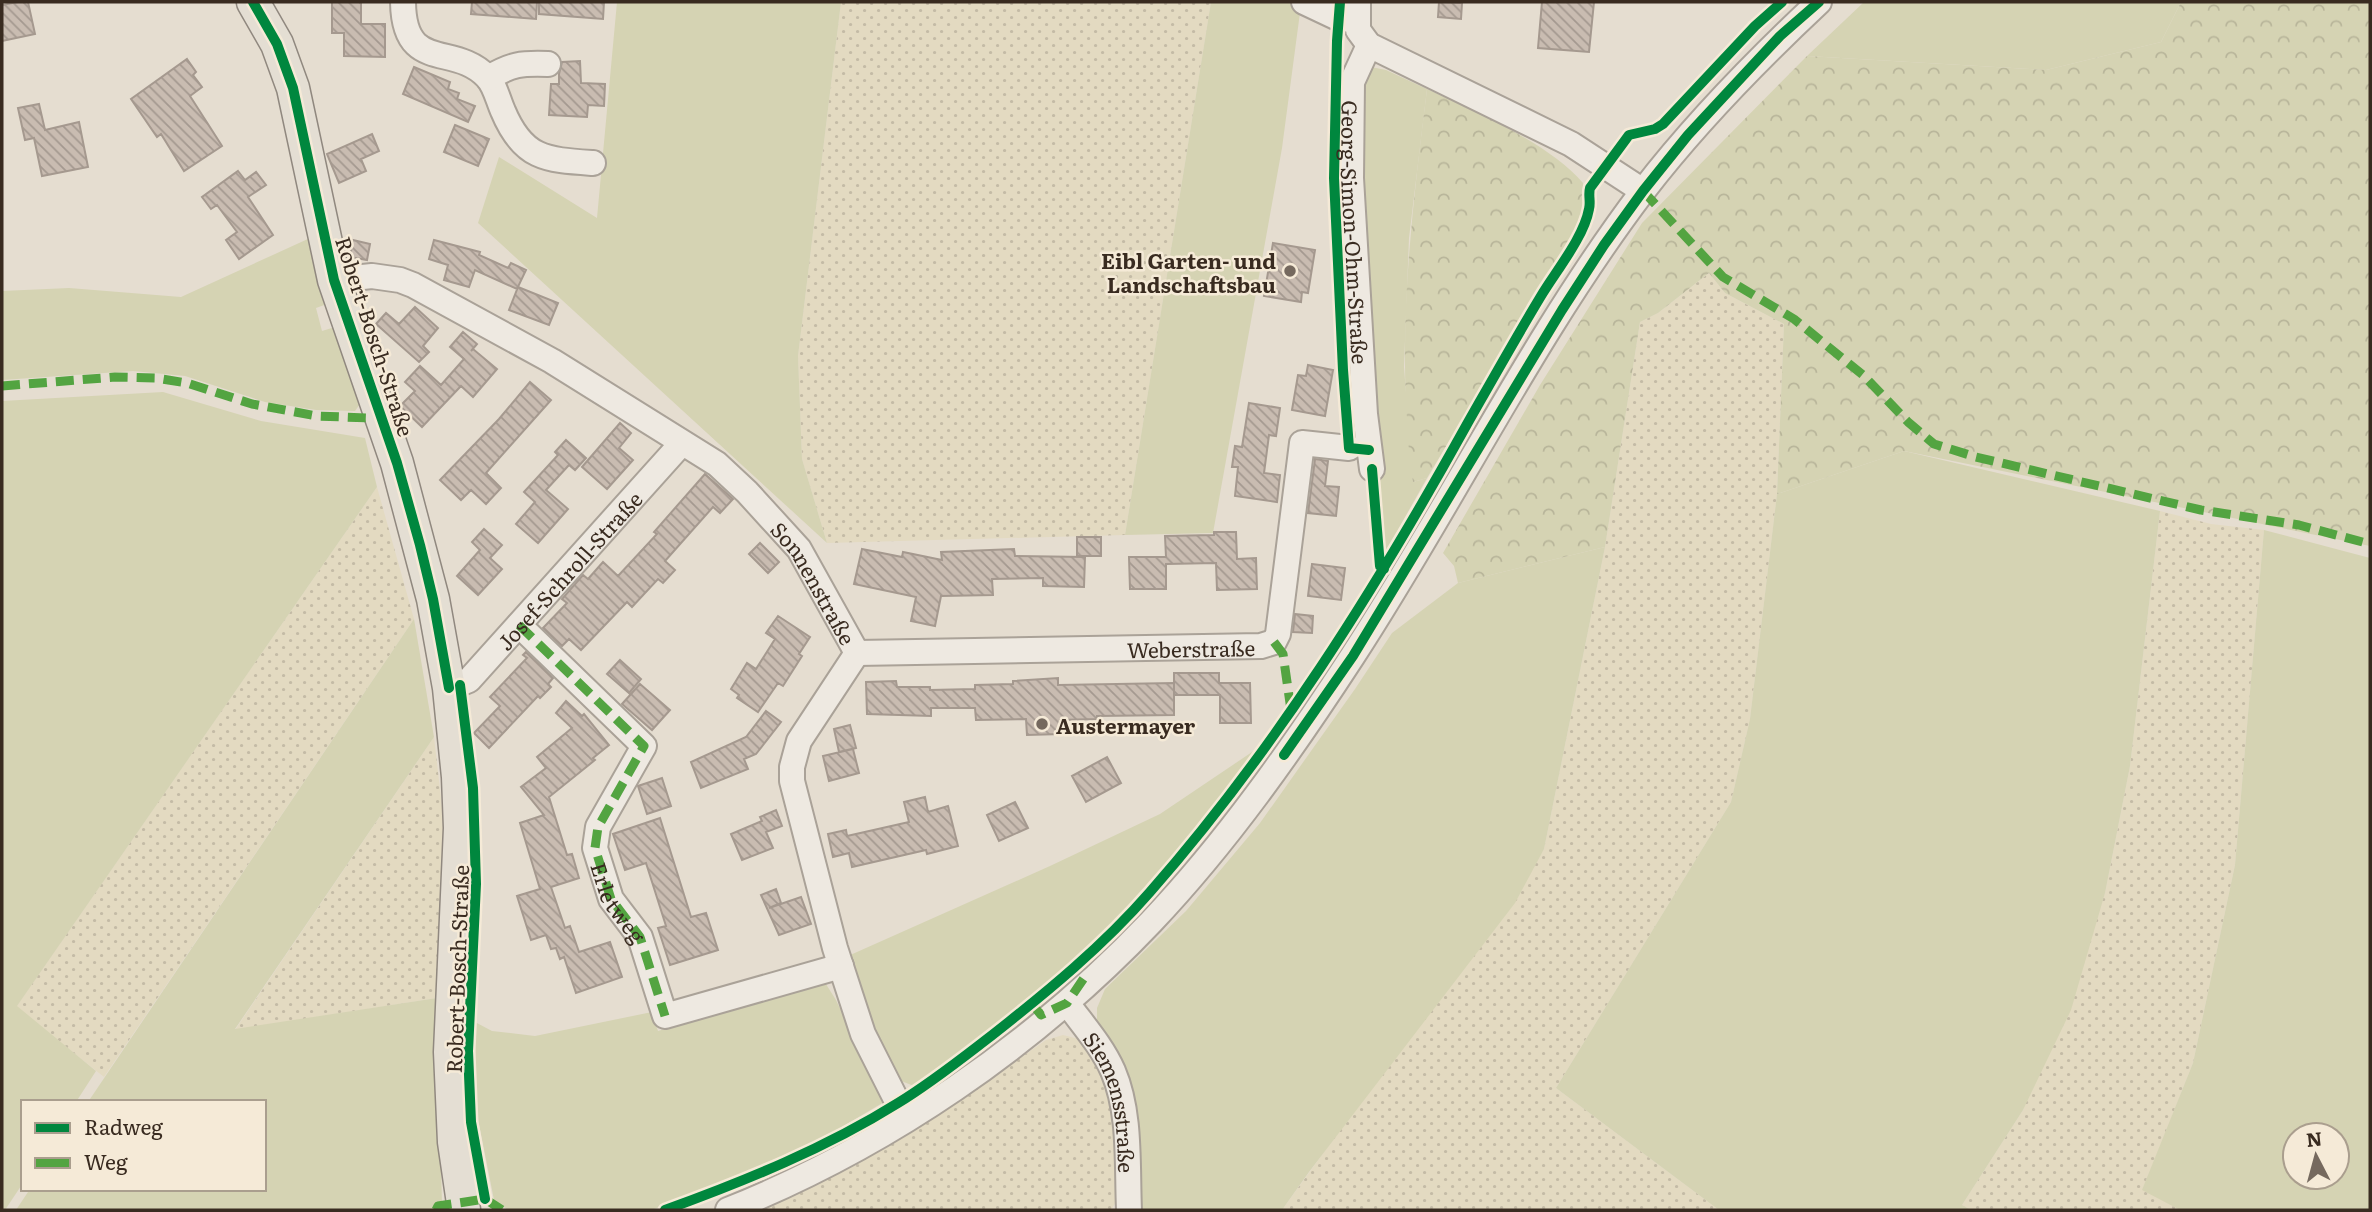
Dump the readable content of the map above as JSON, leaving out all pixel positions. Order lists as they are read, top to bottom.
{
  "streets": {
    "main road": ["Robert-Bosch-Straße"],
    "street": [
      "Georg-Simon-Ohm-Straße",
      "Josef-Schroll-Straße",
      "Sonnenstraße",
      "Weberstraße",
      "Erletweg",
      "Siemensstraße"
    ]
  },
  "crossings": [
    ["Robert-Bosch-Straße", "Josef-Schroll-Straße"],
    ["Robert-Bosch-Straße", "Sonnenstraße"],
    ["Josef-Schroll-Straße", "Sonnenstraße"],
    ["Josef-Schroll-Straße", "Erletweg"],
    ["Sonnenstraße", "Weberstraße"],
    ["Sonnenstraße", "Erletweg"]
  ],
  "places": ["Eibl Garten- und Landschaftsbau", "Austermayer"],
  "legend": ["Radweg", "Weg"],
  "north": "top"
}
